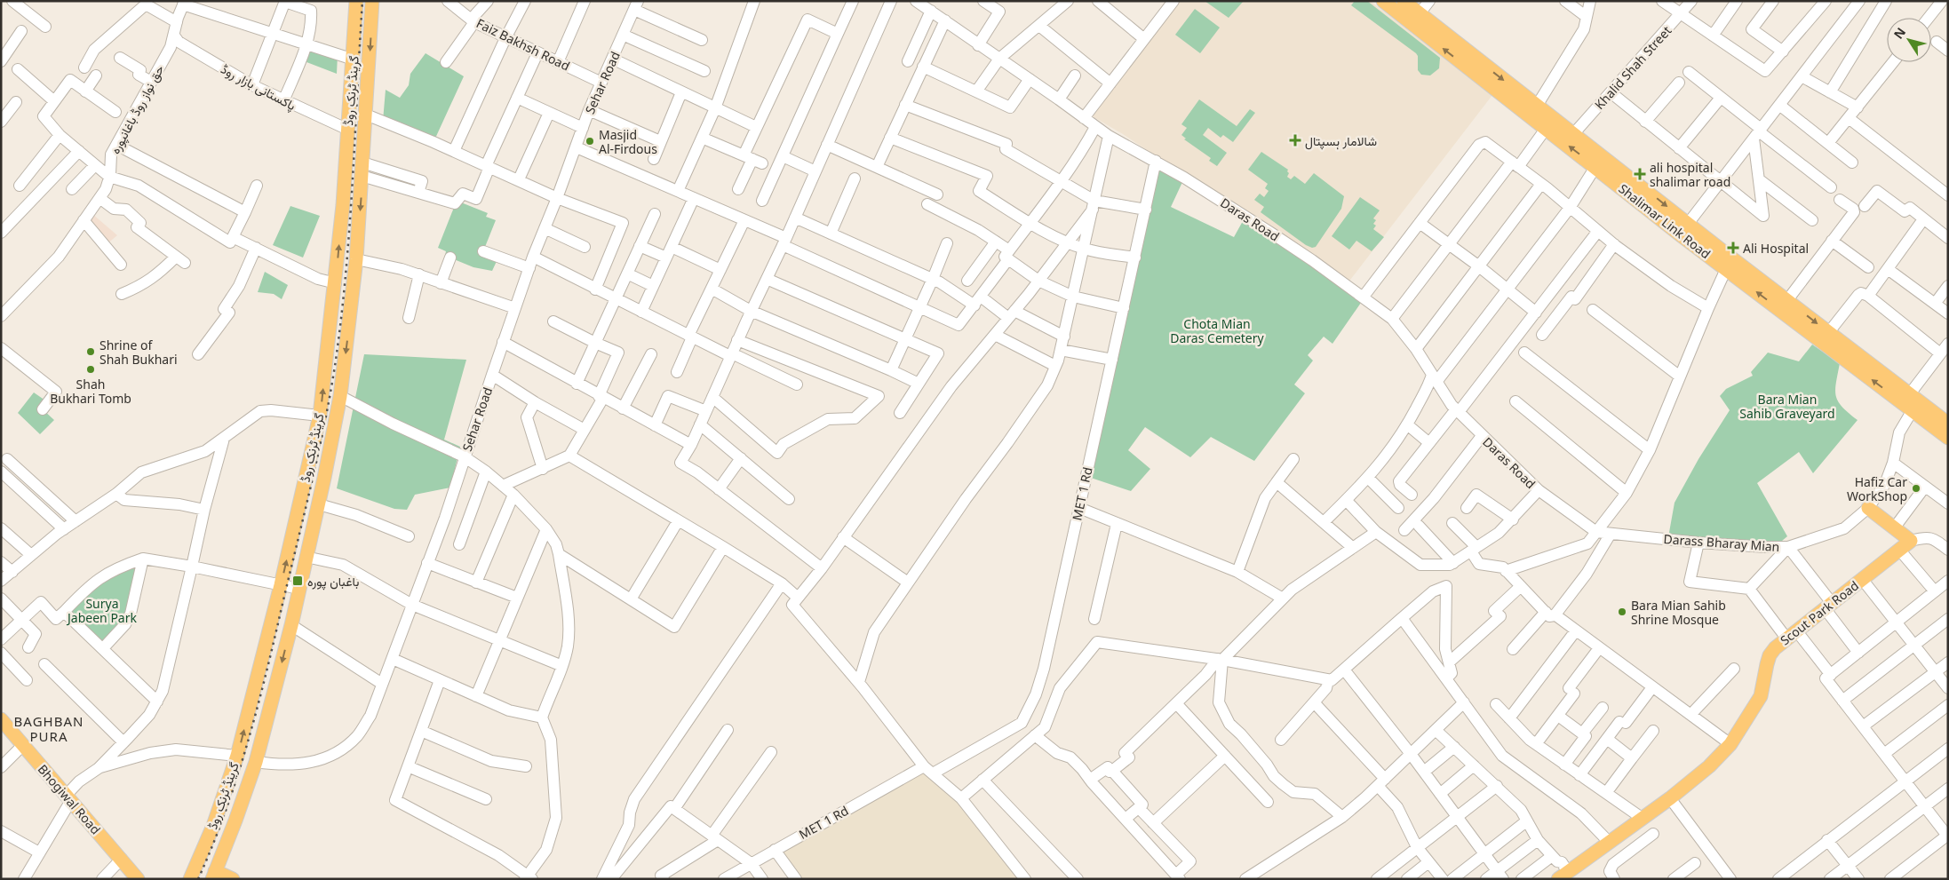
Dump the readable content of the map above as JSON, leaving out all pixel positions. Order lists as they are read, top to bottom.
{
  "streets": {
    "main road": [
      "گرینڈ ٹرنک روڈ",
      "Shalimar Link Road",
      "Scout Park Road",
      "Bhogiwal Road"
    ],
    "street": [
      "Faiz Bakhsh Road",
      "Khalid Shah Street",
      "Sehar Road",
      "پاکستانی بازار روڈ",
      "حق نواز روڈ باغانپورہ",
      "Daras Road",
      "MET 1 Rd",
      "Darass Bharay Mian"
    ]
  },
  "crossings": [
    ["Faiz Bakhsh Road", "Sehar Road"],
    ["Khalid Shah Street", "Shalimar Link Road"],
    ["Sehar Road", "گرینڈ ٹرنک روڈ"],
    ["پاکستانی بازار روڈ", "گرینڈ ٹرنک روڈ"],
    ["پاکستانی بازار روڈ", "حق نواز روڈ باغانپورہ"],
    ["Daras Road", "MET 1 Rd"],
    ["Daras Road", "Darass Bharay Mian"],
    ["Shalimar Link Road", "Darass Bharay Mian"]
  ],
  "districts": ["BAGHBAN PURA"],
  "parks": ["Chota Mian Daras Cemetery", "Bara Mian Sahib Graveyard", "Surya Jabeen Park"],
  "places": {
    "health": ["شالامار ہسپتال", "ali hospital shalimar road", "Ali Hospital"],
    "other": [
      "Masjid Al-Firdous",
      "Shrine of Shah Bukhari",
      "Shah Bukhari Tomb",
      "Hafiz Car WorkShop",
      "Bara Mian Sahib Shrine Mosque"
    ],
    "transit": ["باغبان پورہ"]
  },
  "north": "top left"
}
